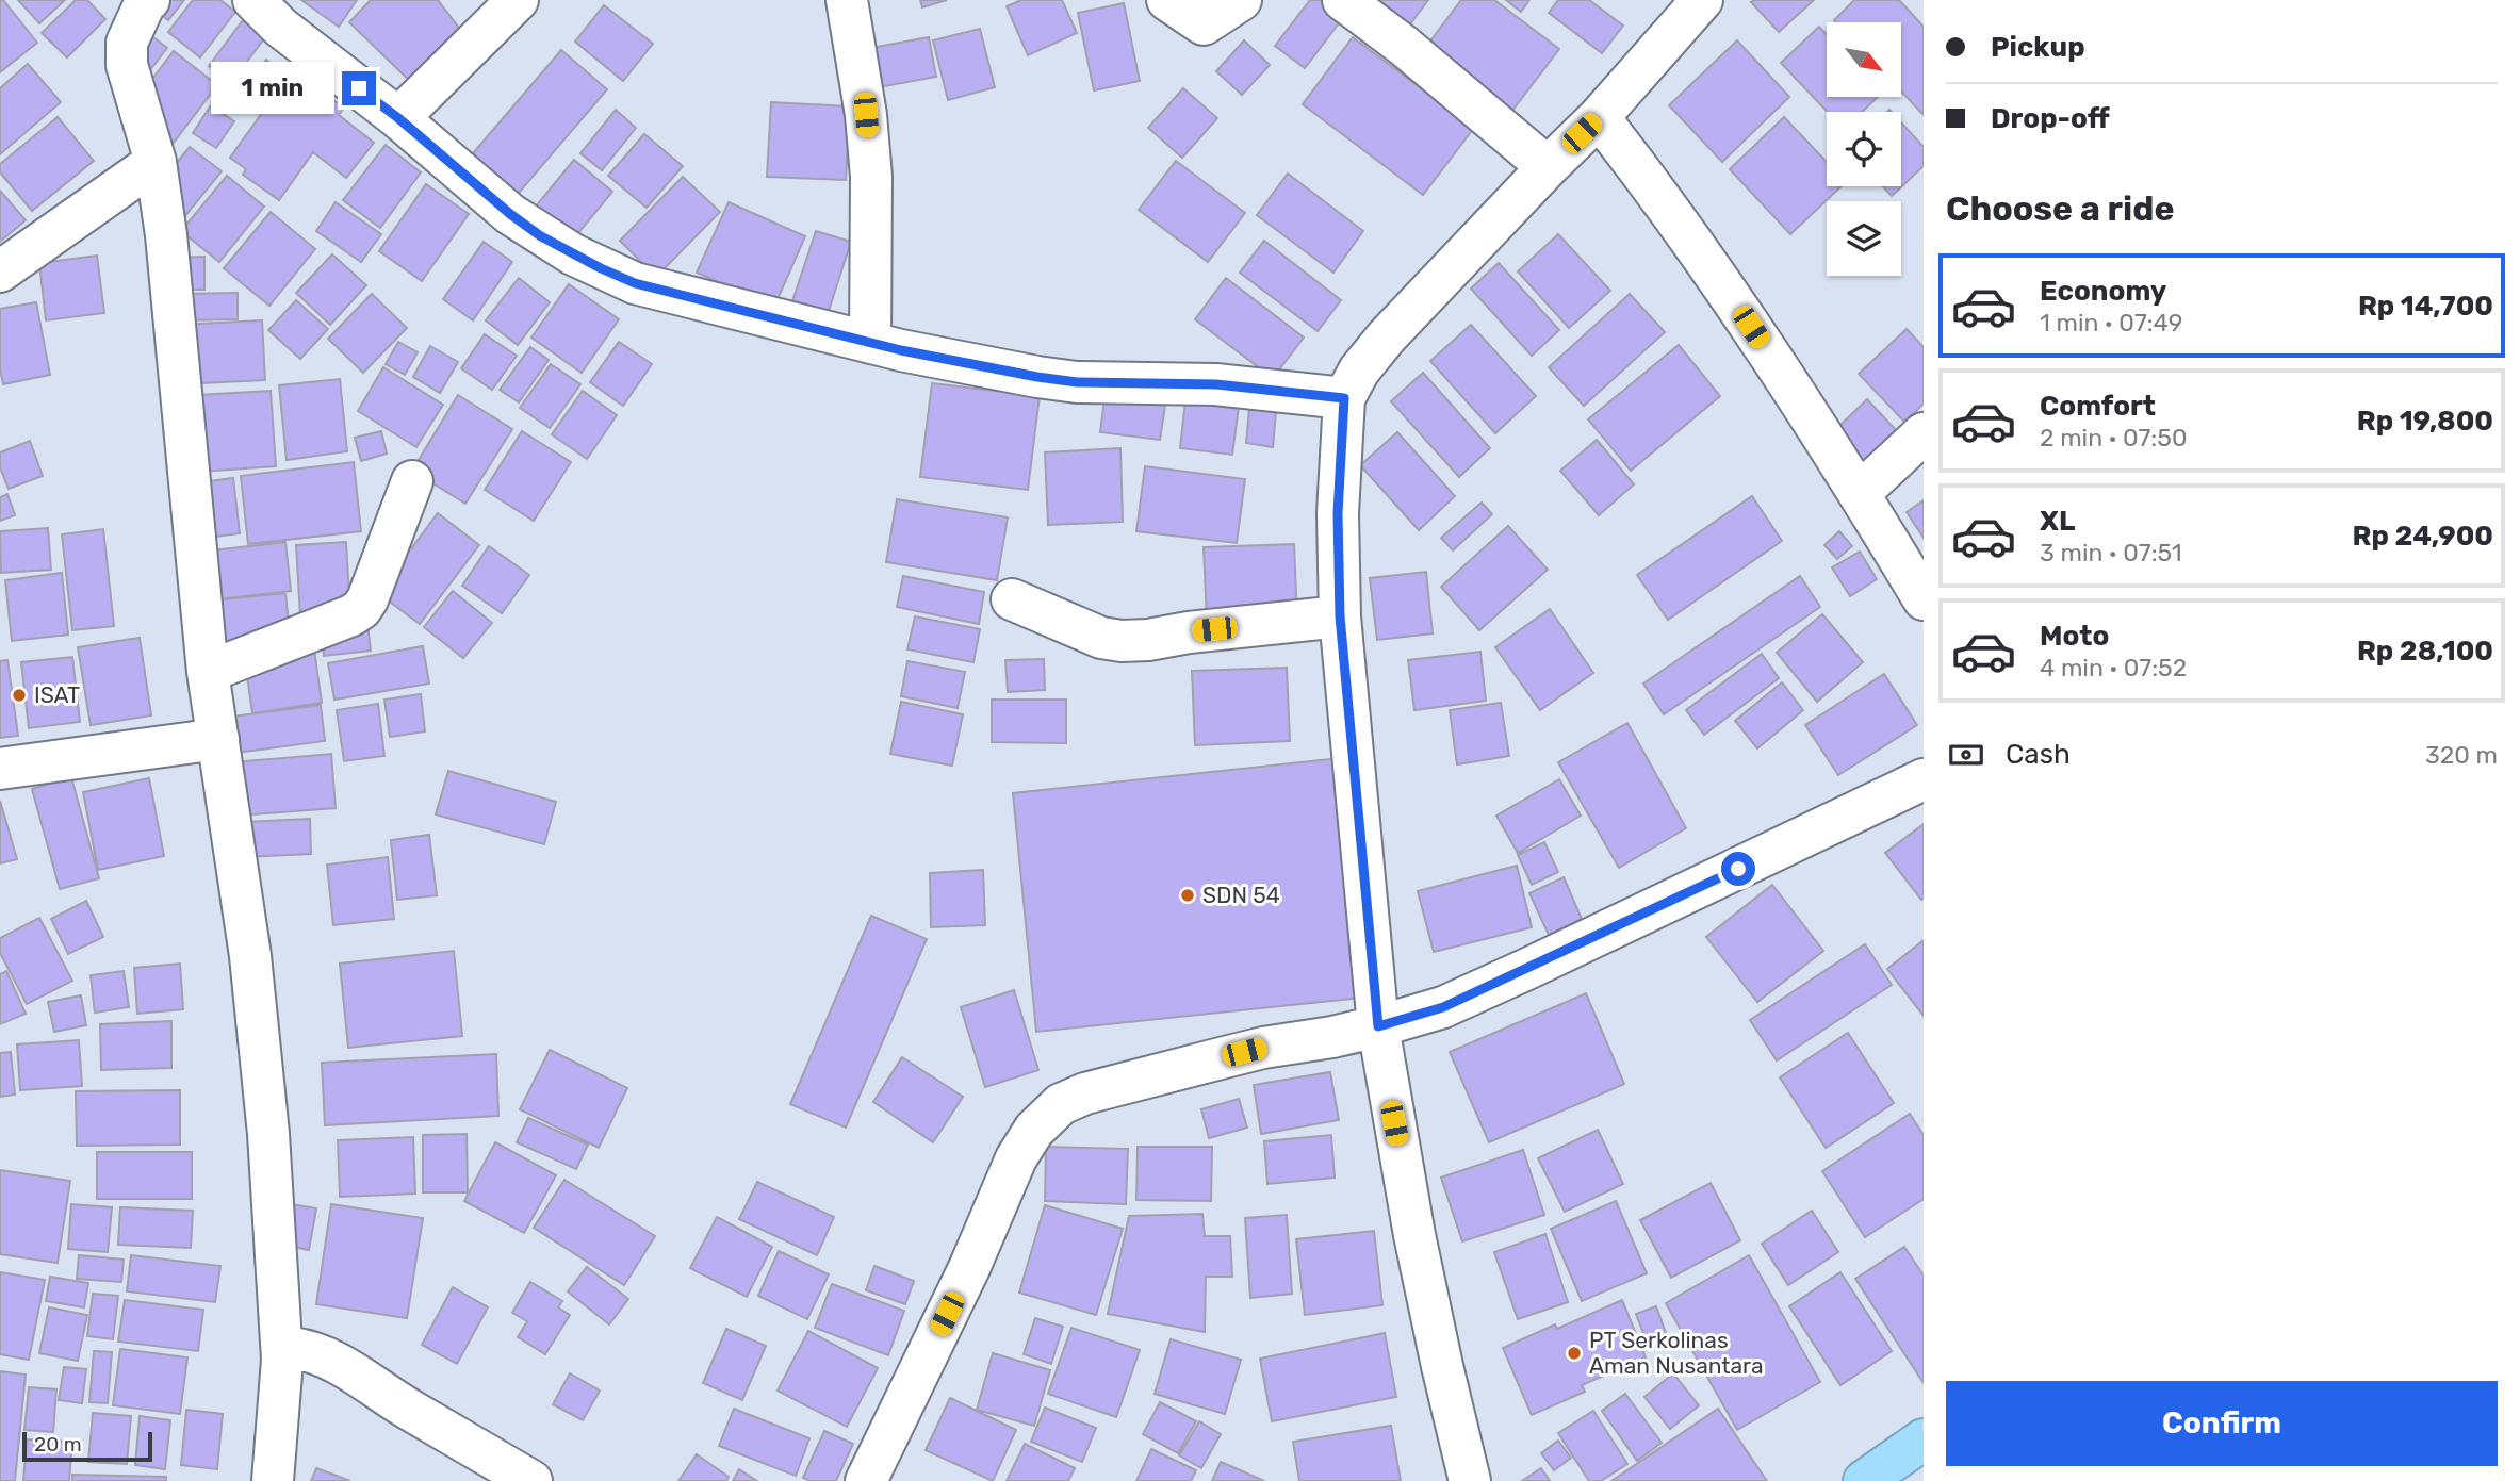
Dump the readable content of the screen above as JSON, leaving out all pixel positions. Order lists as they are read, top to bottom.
{
  "places": ["ISAT", "SDN 54", "PT Serkolinas Aman Nusantara"],
  "scale_bar": "20 m",
  "north": "bottom right",
  "page": {
    "banner": ["Pickup", "Drop-off"],
    "bubble": "1 min",
    "heading": "Choose a ride",
    "list": [
      {
        "name": "Economy",
        "note": "1 min · 07:49",
        "value": "Rp 14,700"
      },
      {
        "name": "Comfort",
        "note": "2 min · 07:50",
        "value": "Rp 19,800"
      },
      {
        "name": "XL",
        "note": "3 min · 07:51",
        "value": "Rp 24,900"
      },
      {
        "name": "Moto",
        "note": "4 min · 07:52",
        "value": "Rp 28,100"
      }
    ],
    "pay": ["Cash", "320 m"],
    "buttons": "Confirm",
    "scale": "20 m"
  }
}
